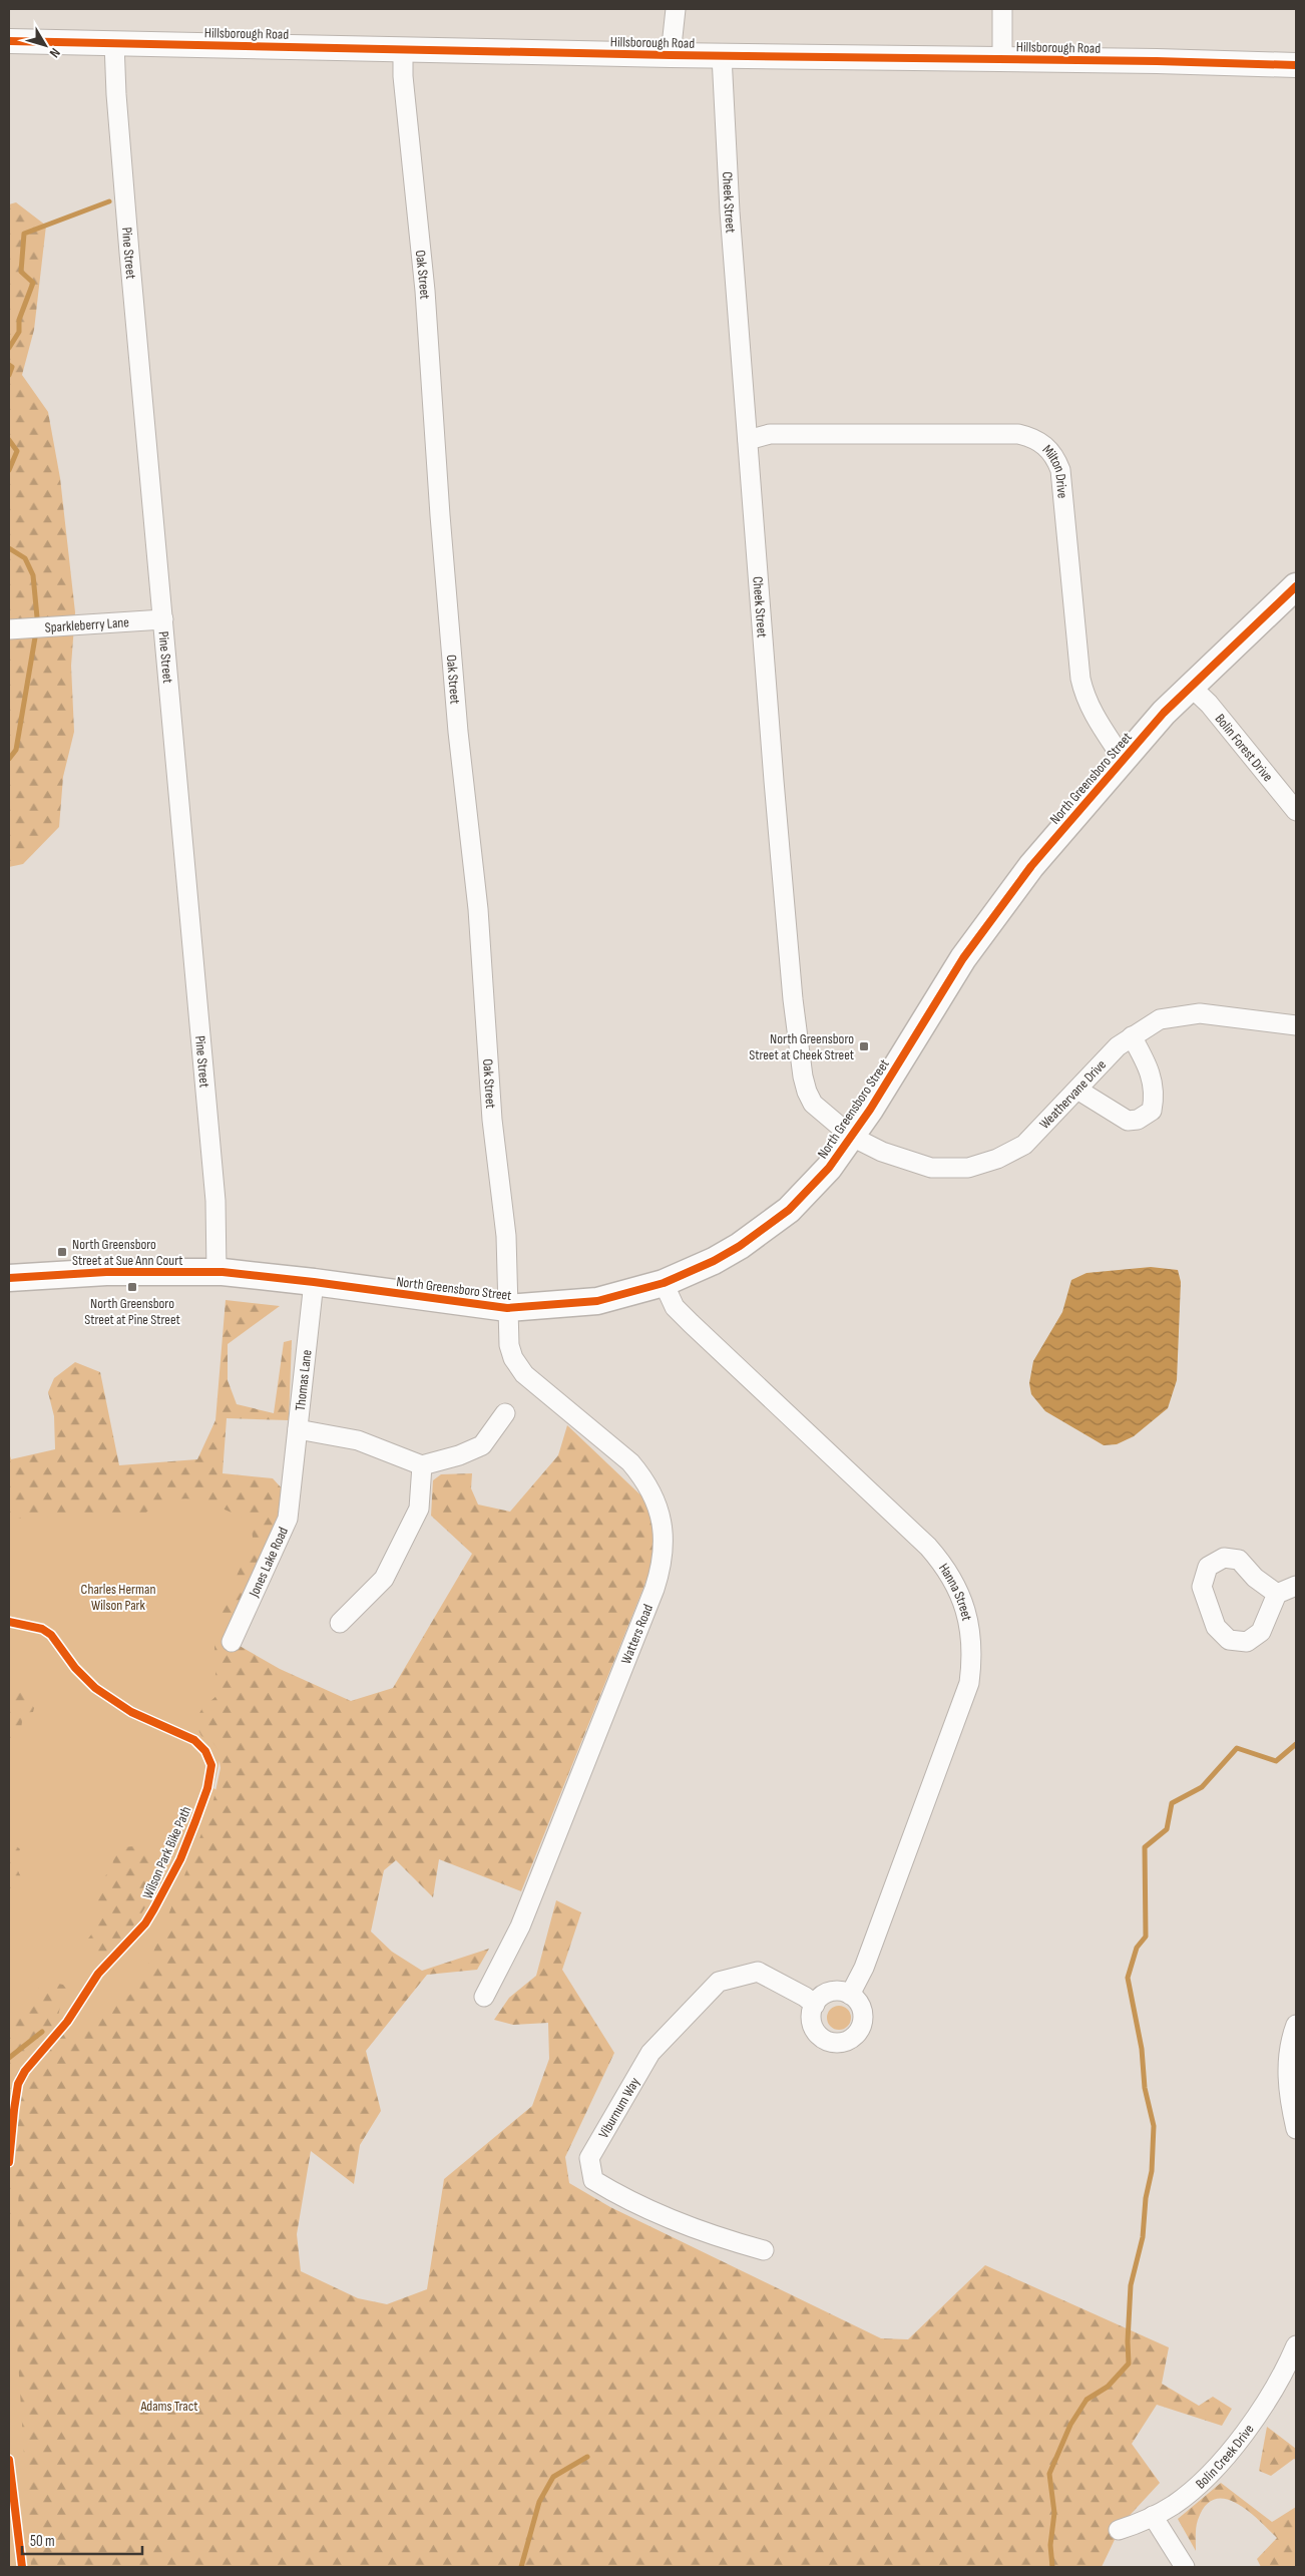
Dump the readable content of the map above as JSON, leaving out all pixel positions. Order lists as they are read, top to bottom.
{
  "streets": {
    "main road": ["North Greensboro Street"],
    "street": [
      "Hillsborough Road",
      "Cheek Street",
      "Pine Street",
      "Oak Street",
      "Milton Drive",
      "Sparkleberry Lane",
      "Bolin Forest Drive",
      "Weathervane Drive",
      "Thomas Lane",
      "Jones Lake Road",
      "Hanna Street",
      "Watters Road",
      "Viburnum Way",
      "Bolin Creek Drive"
    ],
    "cycle path": ["Wilson Park Bike Path"]
  },
  "crossings": [
    ["Hillsborough Road", "Cheek Street"],
    ["Hillsborough Road", "Pine Street"],
    ["Hillsborough Road", "Oak Street"],
    ["Cheek Street", "Milton Drive"],
    ["Cheek Street", "North Greensboro Street"],
    ["Cheek Street", "Weathervane Drive"],
    ["Pine Street", "Sparkleberry Lane"],
    ["Pine Street", "North Greensboro Street"],
    ["Oak Street", "North Greensboro Street"],
    ["Oak Street", "Watters Road"],
    ["Milton Drive", "North Greensboro Street"],
    ["Bolin Forest Drive", "North Greensboro Street"],
    ["North Greensboro Street", "Weathervane Drive"],
    ["North Greensboro Street", "Thomas Lane"],
    ["North Greensboro Street", "Hanna Street"],
    ["North Greensboro Street", "Watters Road"],
    ["Thomas Lane", "Jones Lake Road"],
    ["Hanna Street", "Viburnum Way"]
  ],
  "parks": ["Charles Herman Wilson Park", "Adams Tract"],
  "places": {
    "transit": ["North Greensboro Street at Cheek Street", "North Greensboro Street at Sue Ann Court", "North Greensboro Street at Pine Street"]
  },
  "scale_bar": "50 m",
  "north": "bottom right"
}
